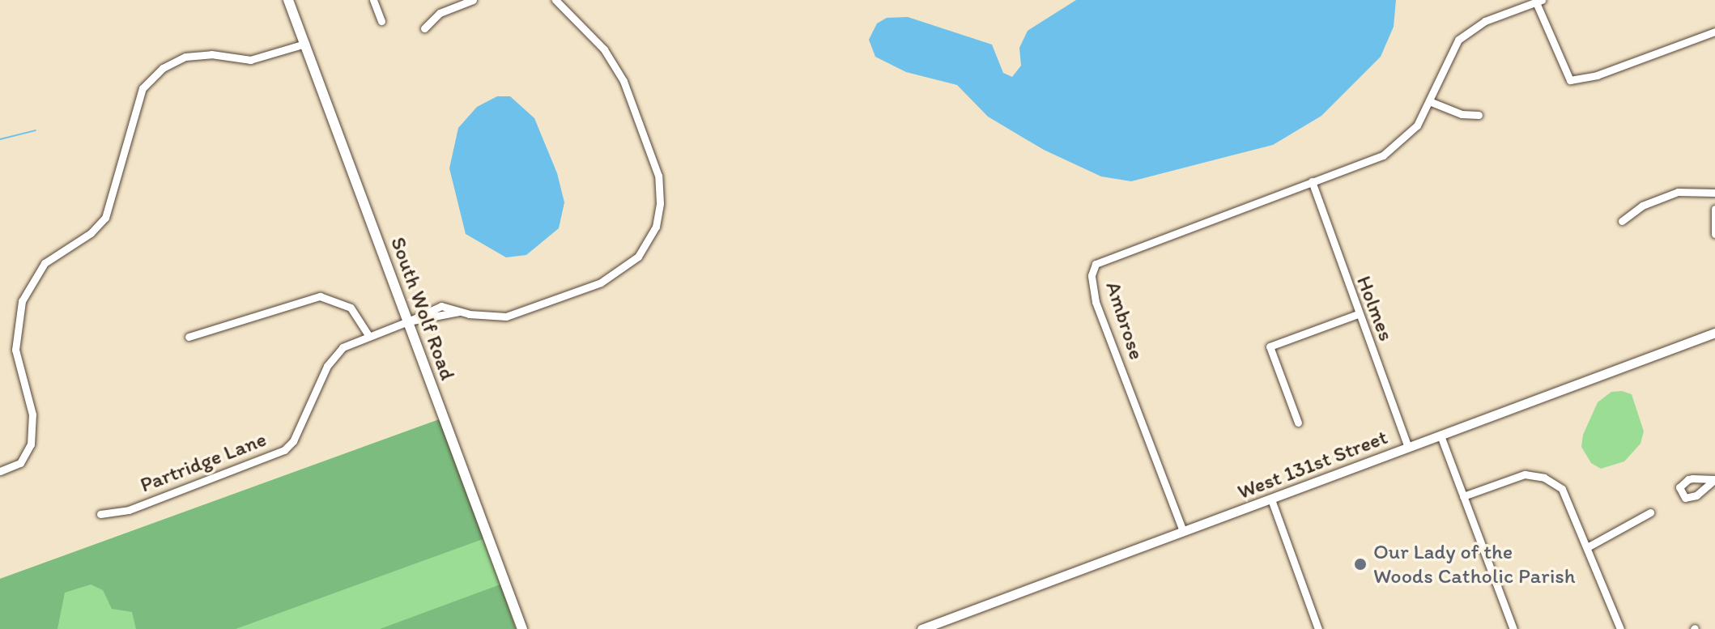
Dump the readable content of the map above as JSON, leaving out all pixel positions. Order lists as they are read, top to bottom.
{
  "streets": {
    "main road": ["South Wolf Road"],
    "street": [
      "Holmes",
      "Ambrose",
      "Partridge Lane",
      "West 131st Street"
    ]
  },
  "crossings": [
    ["South Wolf Road", "Partridge Lane"],
    ["Holmes", "Ambrose"],
    ["Holmes", "West 131st Street"],
    ["Ambrose", "West 131st Street"]
  ],
  "places": ["Our Lady of the Woods Catholic Parish"]
}
